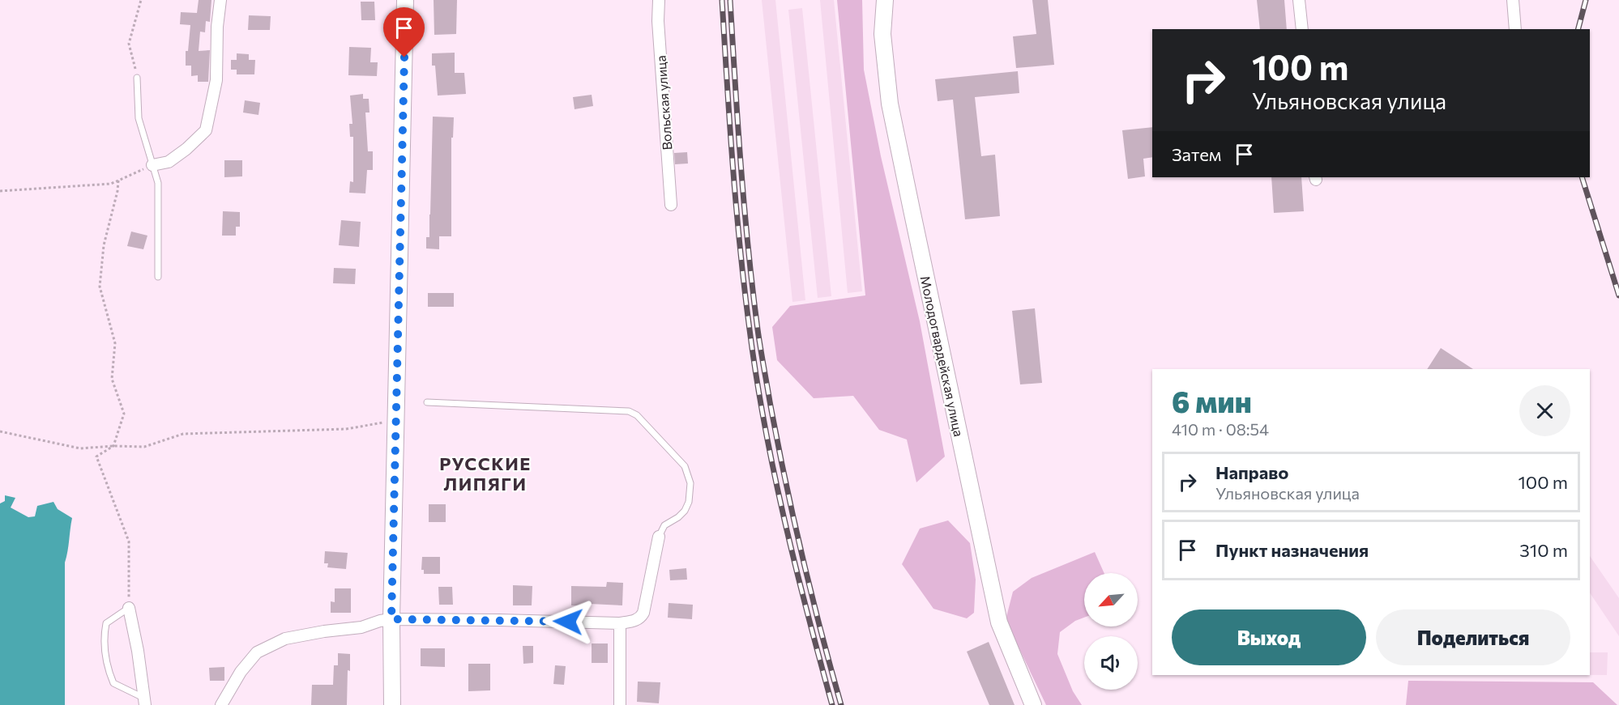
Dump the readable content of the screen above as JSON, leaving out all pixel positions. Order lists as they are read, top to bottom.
{
  "streets": {
    "street": ["Вольская улица", "Молодогвардейская улица"]
  },
  "districts": ["РУССКИЕ ЛИПЯГИ"],
  "north": "bottom left",
  "page": {
    "turn": ["100 m", "Ульяновская улица"],
    "then": "Затем",
    "heading": ["6 мин", "410 m · 08:54"],
    "list": [
      {
        "name": "Направо",
        "note": "Ульяновская улица",
        "value": "100 m"
      },
      {
        "name": "Пункт назначения",
        "value": "310 m"
      }
    ],
    "buttons": ["Выход", "Поделиться"]
  }
}
